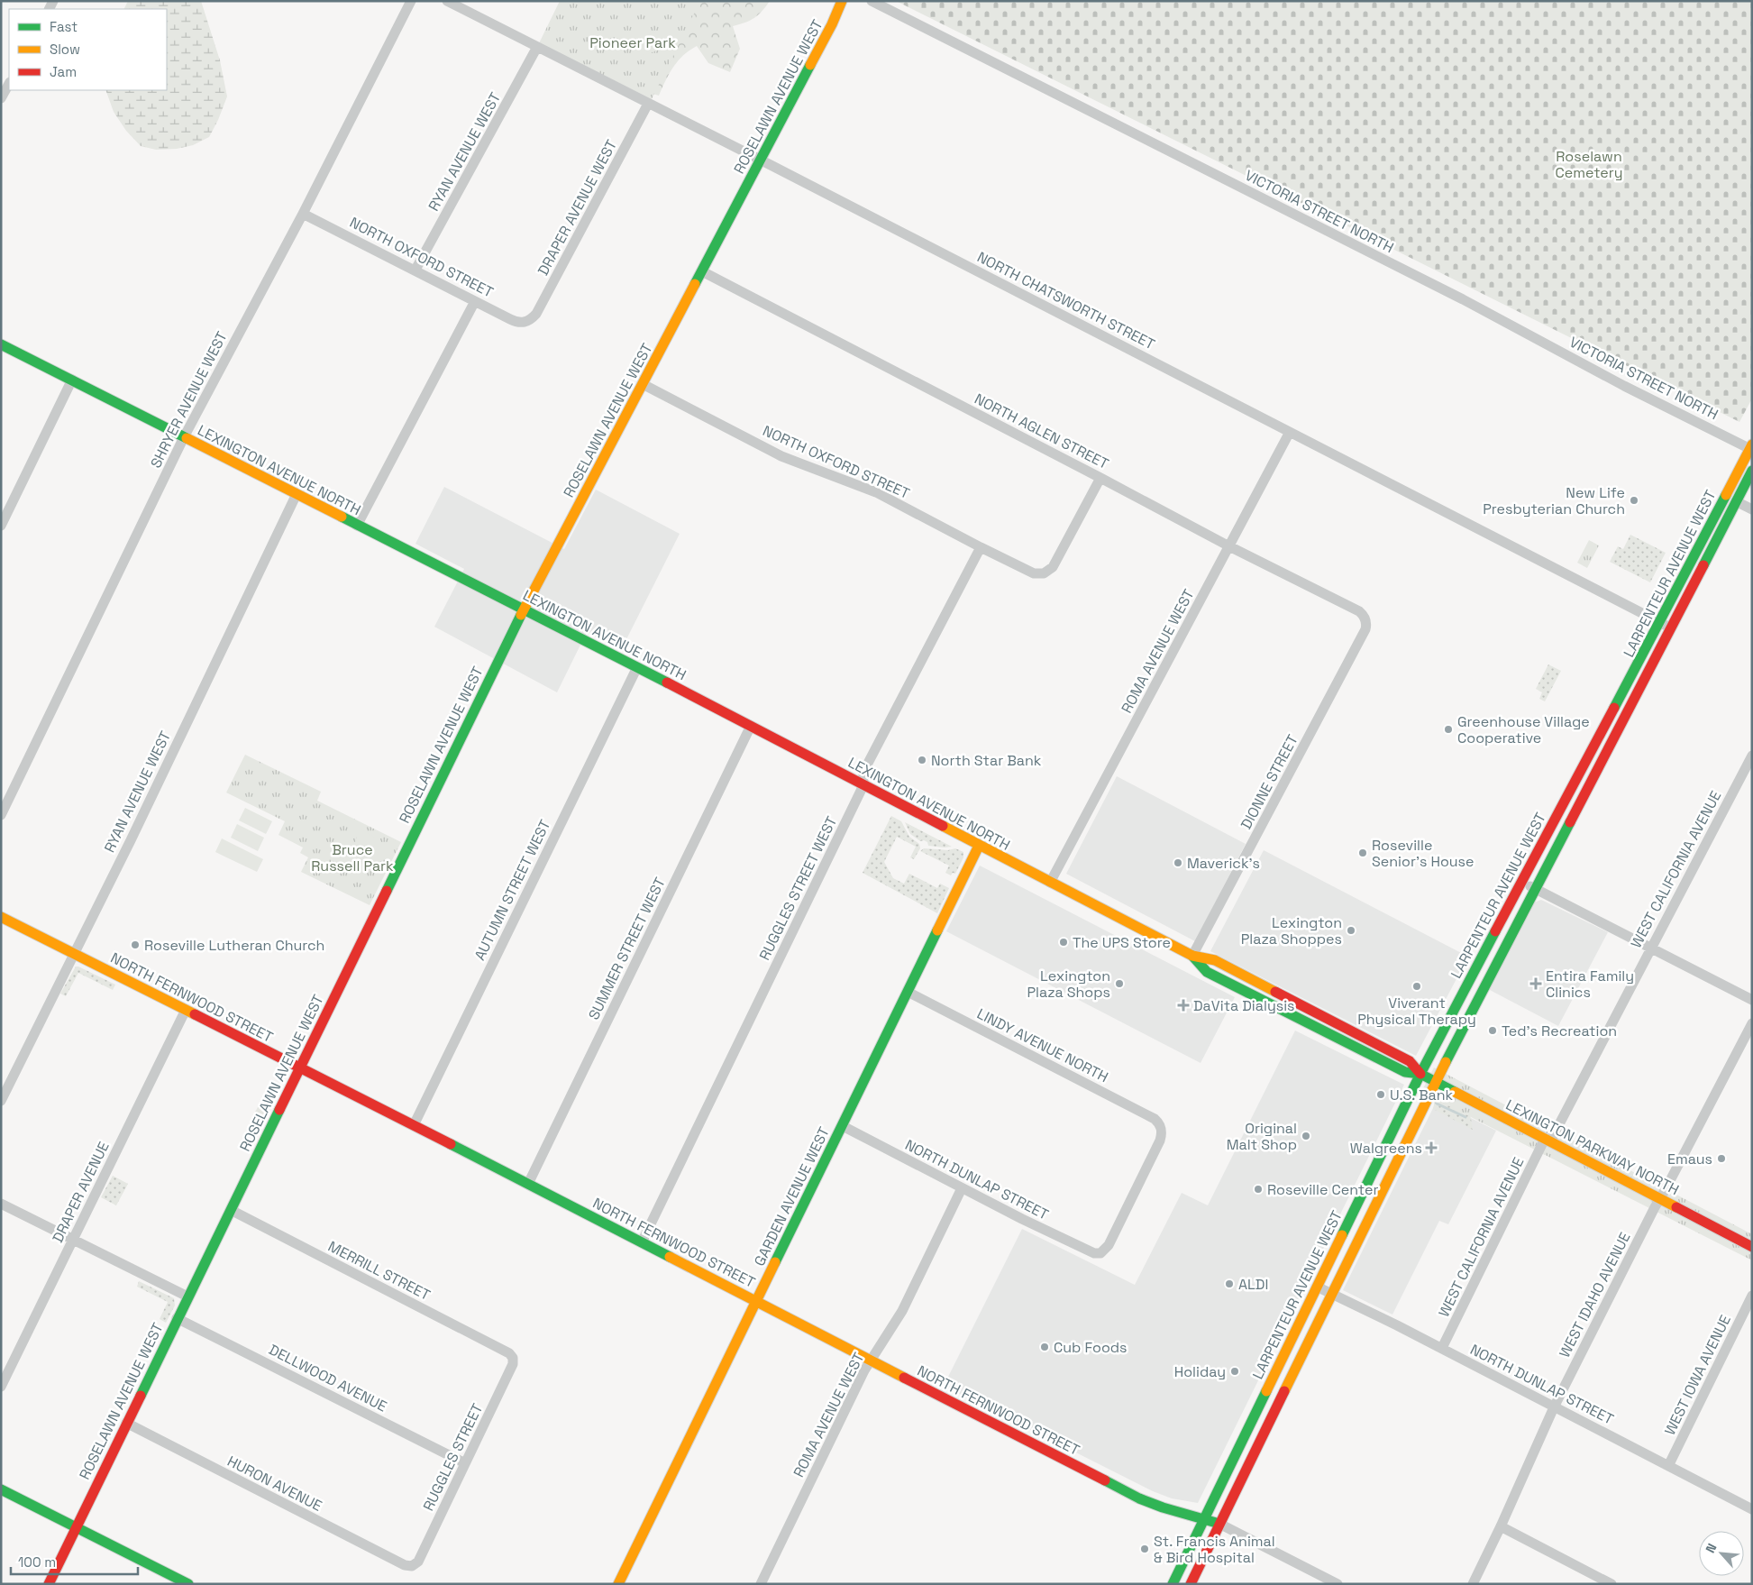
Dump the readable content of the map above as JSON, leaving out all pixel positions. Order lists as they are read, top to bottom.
{
  "streets": {
    "main road": [
      "ROSELAWN AVENUE WEST",
      "LEXINGTON AVENUE NORTH",
      "LARPENTEUR AVENUE WEST",
      "NORTH FERNWOOD STREET",
      "LEXINGTON PARKWAY NORTH",
      "GARDEN AVENUE WEST"
    ],
    "street": [
      "RYAN AVENUE WEST",
      "DRAPER AVENUE WEST",
      "VICTORIA STREET NORTH",
      "NORTH OXFORD STREET",
      "NORTH CHATSWORTH STREET",
      "SHRYER AVENUE WEST",
      "NORTH AGLEN STREET",
      "ROMA AVENUE WEST",
      "DIONNE STREET",
      "WEST CALIFORNIA AVENUE",
      "RUGGLES STREET WEST",
      "AUTUMN STREET WEST",
      "SUMMER STREET WEST",
      "LINDY AVENUE NORTH",
      "NORTH DUNLAP STREET",
      "DRAPER AVENUE",
      "MERRILL STREET",
      "WEST IDAHO AVENUE",
      "WEST IOWA AVENUE",
      "DELLWOOD AVENUE",
      "RUGGLES STREET",
      "HURON AVENUE"
    ]
  },
  "crossings": [
    ["ROSELAWN AVENUE WEST", "NORTH OXFORD STREET"],
    ["ROSELAWN AVENUE WEST", "NORTH CHATSWORTH STREET"],
    ["ROSELAWN AVENUE WEST", "NORTH AGLEN STREET"],
    ["ROSELAWN AVENUE WEST", "LEXINGTON AVENUE NORTH"],
    ["ROSELAWN AVENUE WEST", "NORTH FERNWOOD STREET"],
    ["ROSELAWN AVENUE WEST", "MERRILL STREET"],
    ["ROSELAWN AVENUE WEST", "DELLWOOD AVENUE"],
    ["ROSELAWN AVENUE WEST", "HURON AVENUE"],
    ["RYAN AVENUE WEST", "NORTH OXFORD STREET"],
    ["RYAN AVENUE WEST", "NORTH CHATSWORTH STREET"],
    ["RYAN AVENUE WEST", "LEXINGTON AVENUE NORTH"],
    ["RYAN AVENUE WEST", "NORTH FERNWOOD STREET"],
    ["DRAPER AVENUE WEST", "NORTH OXFORD STREET"],
    ["DRAPER AVENUE WEST", "NORTH CHATSWORTH STREET"],
    ["VICTORIA STREET NORTH", "LARPENTEUR AVENUE WEST"],
    ["NORTH OXFORD STREET", "SHRYER AVENUE WEST"],
    ["NORTH OXFORD STREET", "NORTH AGLEN STREET"],
    ["NORTH OXFORD STREET", "RUGGLES STREET WEST"],
    ["NORTH CHATSWORTH STREET", "LARPENTEUR AVENUE WEST"],
    ["NORTH CHATSWORTH STREET", "ROMA AVENUE WEST"],
    ["SHRYER AVENUE WEST", "LEXINGTON AVENUE NORTH"],
    ["NORTH AGLEN STREET", "ROMA AVENUE WEST"],
    ["NORTH AGLEN STREET", "DIONNE STREET"],
    ["LEXINGTON AVENUE NORTH", "LARPENTEUR AVENUE WEST"],
    ["LEXINGTON AVENUE NORTH", "ROMA AVENUE WEST"],
    ["LEXINGTON AVENUE NORTH", "DIONNE STREET"],
    ["LEXINGTON AVENUE NORTH", "RUGGLES STREET WEST"],
    ["LEXINGTON AVENUE NORTH", "AUTUMN STREET WEST"],
    ["LEXINGTON AVENUE NORTH", "SUMMER STREET WEST"],
    ["LEXINGTON AVENUE NORTH", "LEXINGTON PARKWAY NORTH"],
    ["LEXINGTON AVENUE NORTH", "GARDEN AVENUE WEST"],
    ["LARPENTEUR AVENUE WEST", "NORTH FERNWOOD STREET"],
    ["LARPENTEUR AVENUE WEST", "LEXINGTON PARKWAY NORTH"],
    ["LARPENTEUR AVENUE WEST", "NORTH DUNLAP STREET"],
    ["ROMA AVENUE WEST", "NORTH FERNWOOD STREET"],
    ["ROMA AVENUE WEST", "NORTH DUNLAP STREET"],
    ["WEST CALIFORNIA AVENUE", "LEXINGTON PARKWAY NORTH"],
    ["WEST CALIFORNIA AVENUE", "NORTH DUNLAP STREET"],
    ["RUGGLES STREET WEST", "NORTH FERNWOOD STREET"],
    ["AUTUMN STREET WEST", "NORTH FERNWOOD STREET"],
    ["SUMMER STREET WEST", "NORTH FERNWOOD STREET"],
    ["NORTH FERNWOOD STREET", "DRAPER AVENUE"],
    ["NORTH FERNWOOD STREET", "GARDEN AVENUE WEST"],
    ["LINDY AVENUE NORTH", "NORTH DUNLAP STREET"],
    ["LINDY AVENUE NORTH", "GARDEN AVENUE WEST"],
    ["LEXINGTON PARKWAY NORTH", "WEST IDAHO AVENUE"],
    ["NORTH DUNLAP STREET", "GARDEN AVENUE WEST"],
    ["NORTH DUNLAP STREET", "WEST IDAHO AVENUE"],
    ["NORTH DUNLAP STREET", "WEST IOWA AVENUE"],
    ["MERRILL STREET", "RUGGLES STREET"],
    ["DELLWOOD AVENUE", "RUGGLES STREET"],
    ["RUGGLES STREET", "HURON AVENUE"]
  ],
  "parks": ["Pioneer Park", "Roselawn Cemetery", "Bruce Russell Park"],
  "places": {
    "other": [
      "New Life Presbyterian Church",
      "Greenhouse Village Cooperative",
      "North Star Bank",
      "Roseville Senior's House",
      "Maverick's",
      "Lexington Plaza Shoppes",
      "The UPS Store",
      "Roseville Lutheran Church",
      "Lexington Plaza Shops",
      "Viverant Physical Therapy",
      "Ted's Recreation",
      "U.S. Bank",
      "Original Malt Shop",
      "Emaus",
      "Roseville Center",
      "ALDI",
      "Cub Foods",
      "Holiday",
      "St. Francis Animal & Bird Hospital"
    ],
    "health": ["Entira Family Clinics", "DaVita Dialysis", "Walgreens"]
  },
  "legend": ["Fast", "Slow", "Jam"],
  "scale_bar": "100 m",
  "north": "top left"
}
